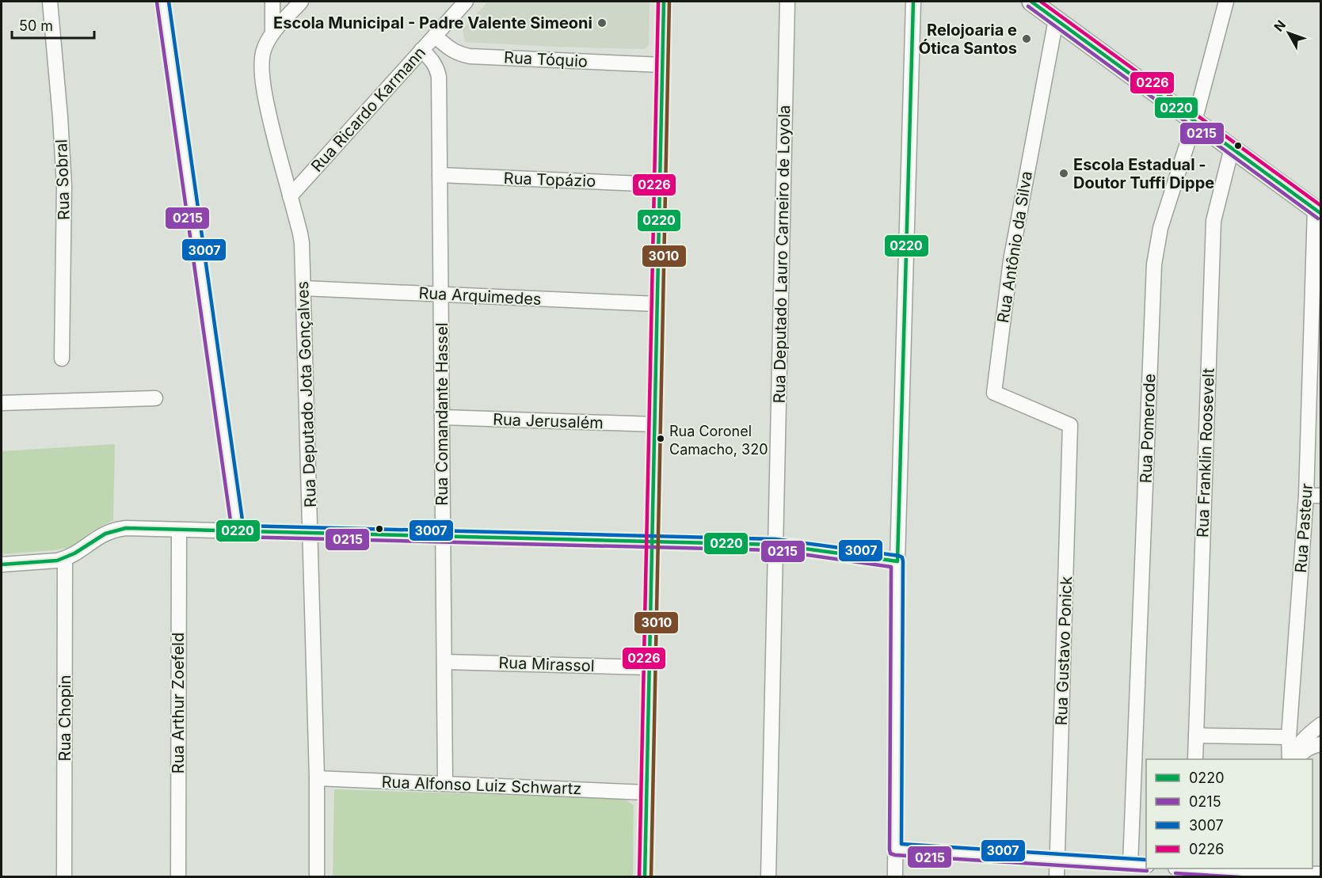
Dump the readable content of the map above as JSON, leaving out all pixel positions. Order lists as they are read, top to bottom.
{
  "streets": {
    "street": [
      "Rua Tóquio",
      "Rua Ricardo Karmann",
      "Rua Sobral",
      "Rua Topázio",
      "Rua Antônio da Silva",
      "Rua Deputado Lauro Carneiro de Loyola",
      "Rua Arquimedes",
      "Rua Deputado Jota Gonçalves",
      "Rua Comandante Hassel",
      "Rua Jerusalém",
      "Rua Pomerode",
      "Rua Franklin Roosevelt",
      "Rua Pasteur",
      "Rua Gustavo Ponick",
      "Rua Mirassol",
      "Rua Arthur Zoefeld",
      "Rua Chopin",
      "Rua Alfonso Luiz Schwartz"
    ]
  },
  "crossings": [
    ["Rua Tóquio", "Rua Ricardo Karmann"],
    ["Rua Ricardo Karmann", "Rua Deputado Jota Gonçalves"],
    ["Rua Ricardo Karmann", "Rua Comandante Hassel"],
    ["Rua Topázio", "Rua Comandante Hassel"],
    ["Rua Antônio da Silva", "Rua Gustavo Ponick"],
    ["Rua Arquimedes", "Rua Deputado Jota Gonçalves"],
    ["Rua Arquimedes", "Rua Comandante Hassel"],
    ["Rua Deputado Jota Gonçalves", "Rua Alfonso Luiz Schwartz"],
    ["Rua Comandante Hassel", "Rua Jerusalém"],
    ["Rua Comandante Hassel", "Rua Mirassol"],
    ["Rua Comandante Hassel", "Rua Alfonso Luiz Schwartz"]
  ],
  "places": [
    "Escola Municipal - Padre Valente Simeoni",
    "Relojoaria e Ótica Santos",
    "Escola Estadual - Doutor Tuffi Dippe",
    "Rua Coronel Camacho, 320"
  ],
  "lines": [
    "transit line 0220",
    "transit line 3007",
    "transit line 0226",
    "transit line 3010",
    "transit line 0215"
  ],
  "legend": [
    "0220",
    "0215",
    "3007",
    "0226"
  ],
  "scale_bar": "50 m",
  "north": "top left"
}
